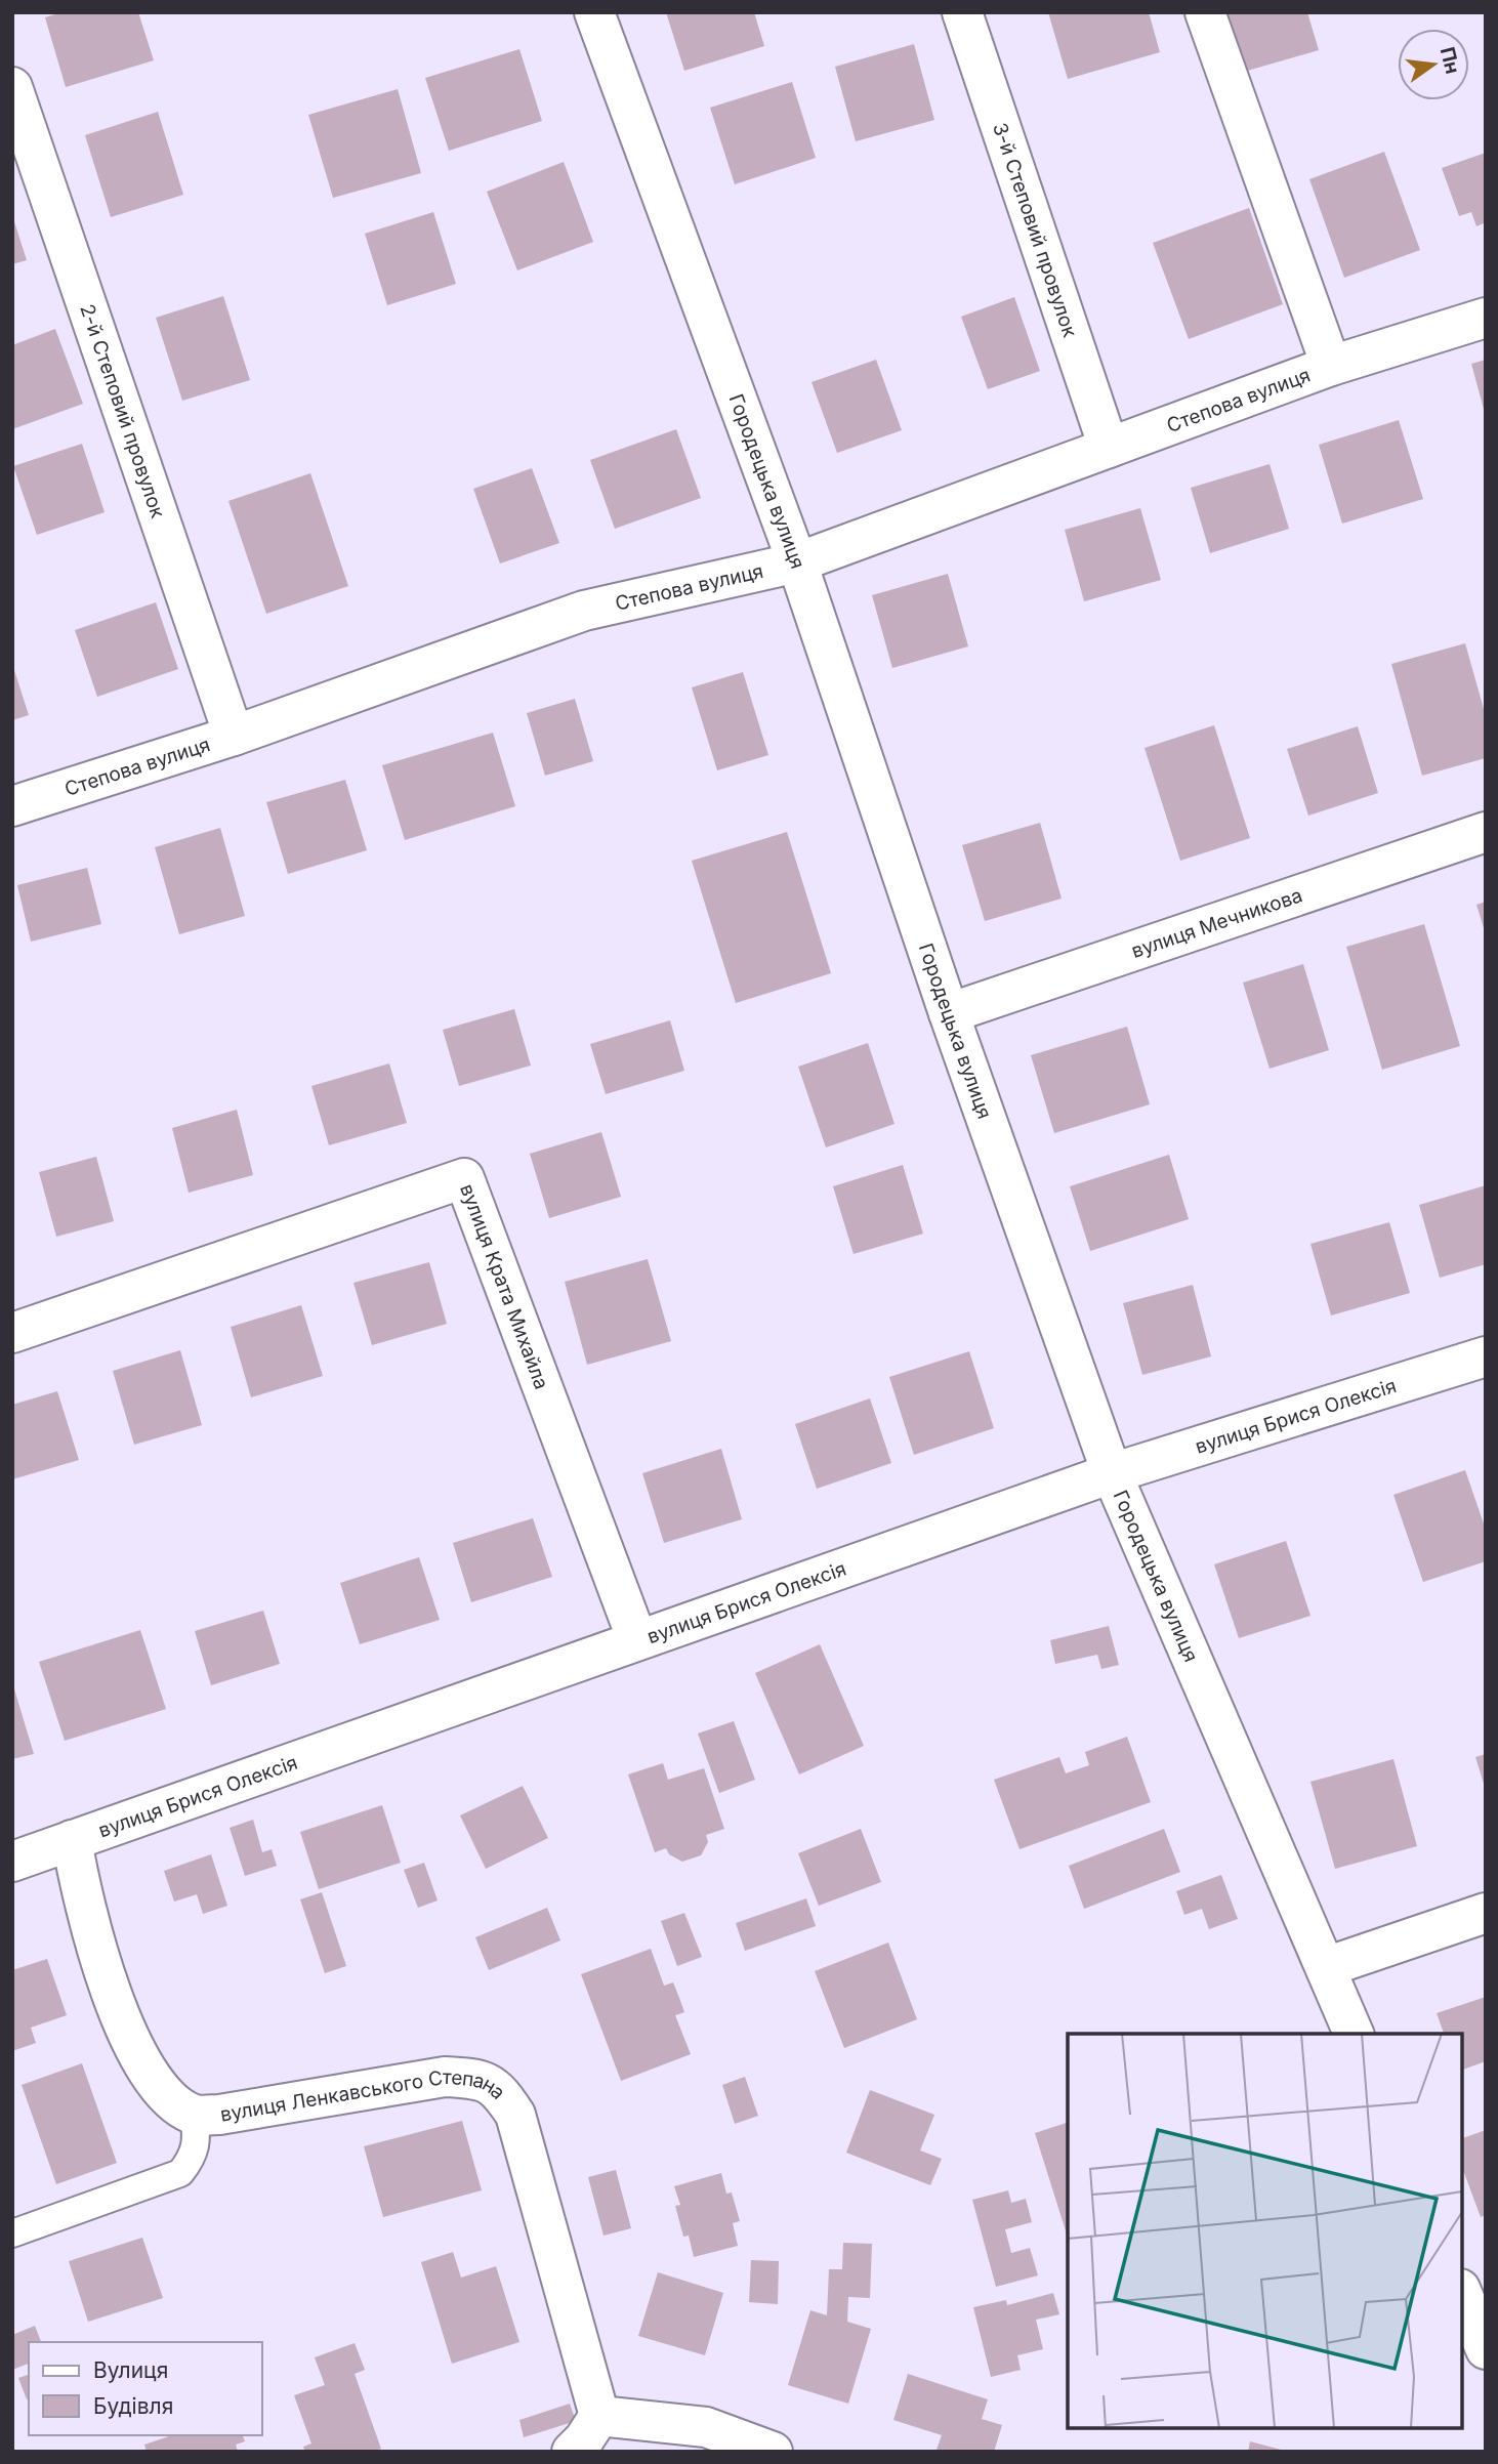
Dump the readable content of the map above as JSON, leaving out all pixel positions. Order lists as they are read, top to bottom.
{
  "streets": {
    "street": [
      "3-й Степовий провулок",
      "Степова вулиця",
      "2-й Степовий провулок",
      "Городецька вулиця",
      "вулиця Мечникова",
      "вулиця Крата Михайла",
      "вулиця Брися Олексія",
      "вулиця Ленкавського Степана"
    ]
  },
  "crossings": [
    ["3-й Степовий провулок", "Степова вулиця"],
    ["Степова вулиця", "2-й Степовий провулок"],
    ["Степова вулиця", "Городецька вулиця"],
    ["Городецька вулиця", "вулиця Мечникова"],
    ["Городецька вулиця", "вулиця Брися Олексія"],
    ["вулиця Крата Михайла", "вулиця Брися Олексія"],
    ["вулиця Брися Олексія", "вулиця Ленкавського Степана"]
  ],
  "legend": ["Вулиця", "Будівля"],
  "north": "right"
}
